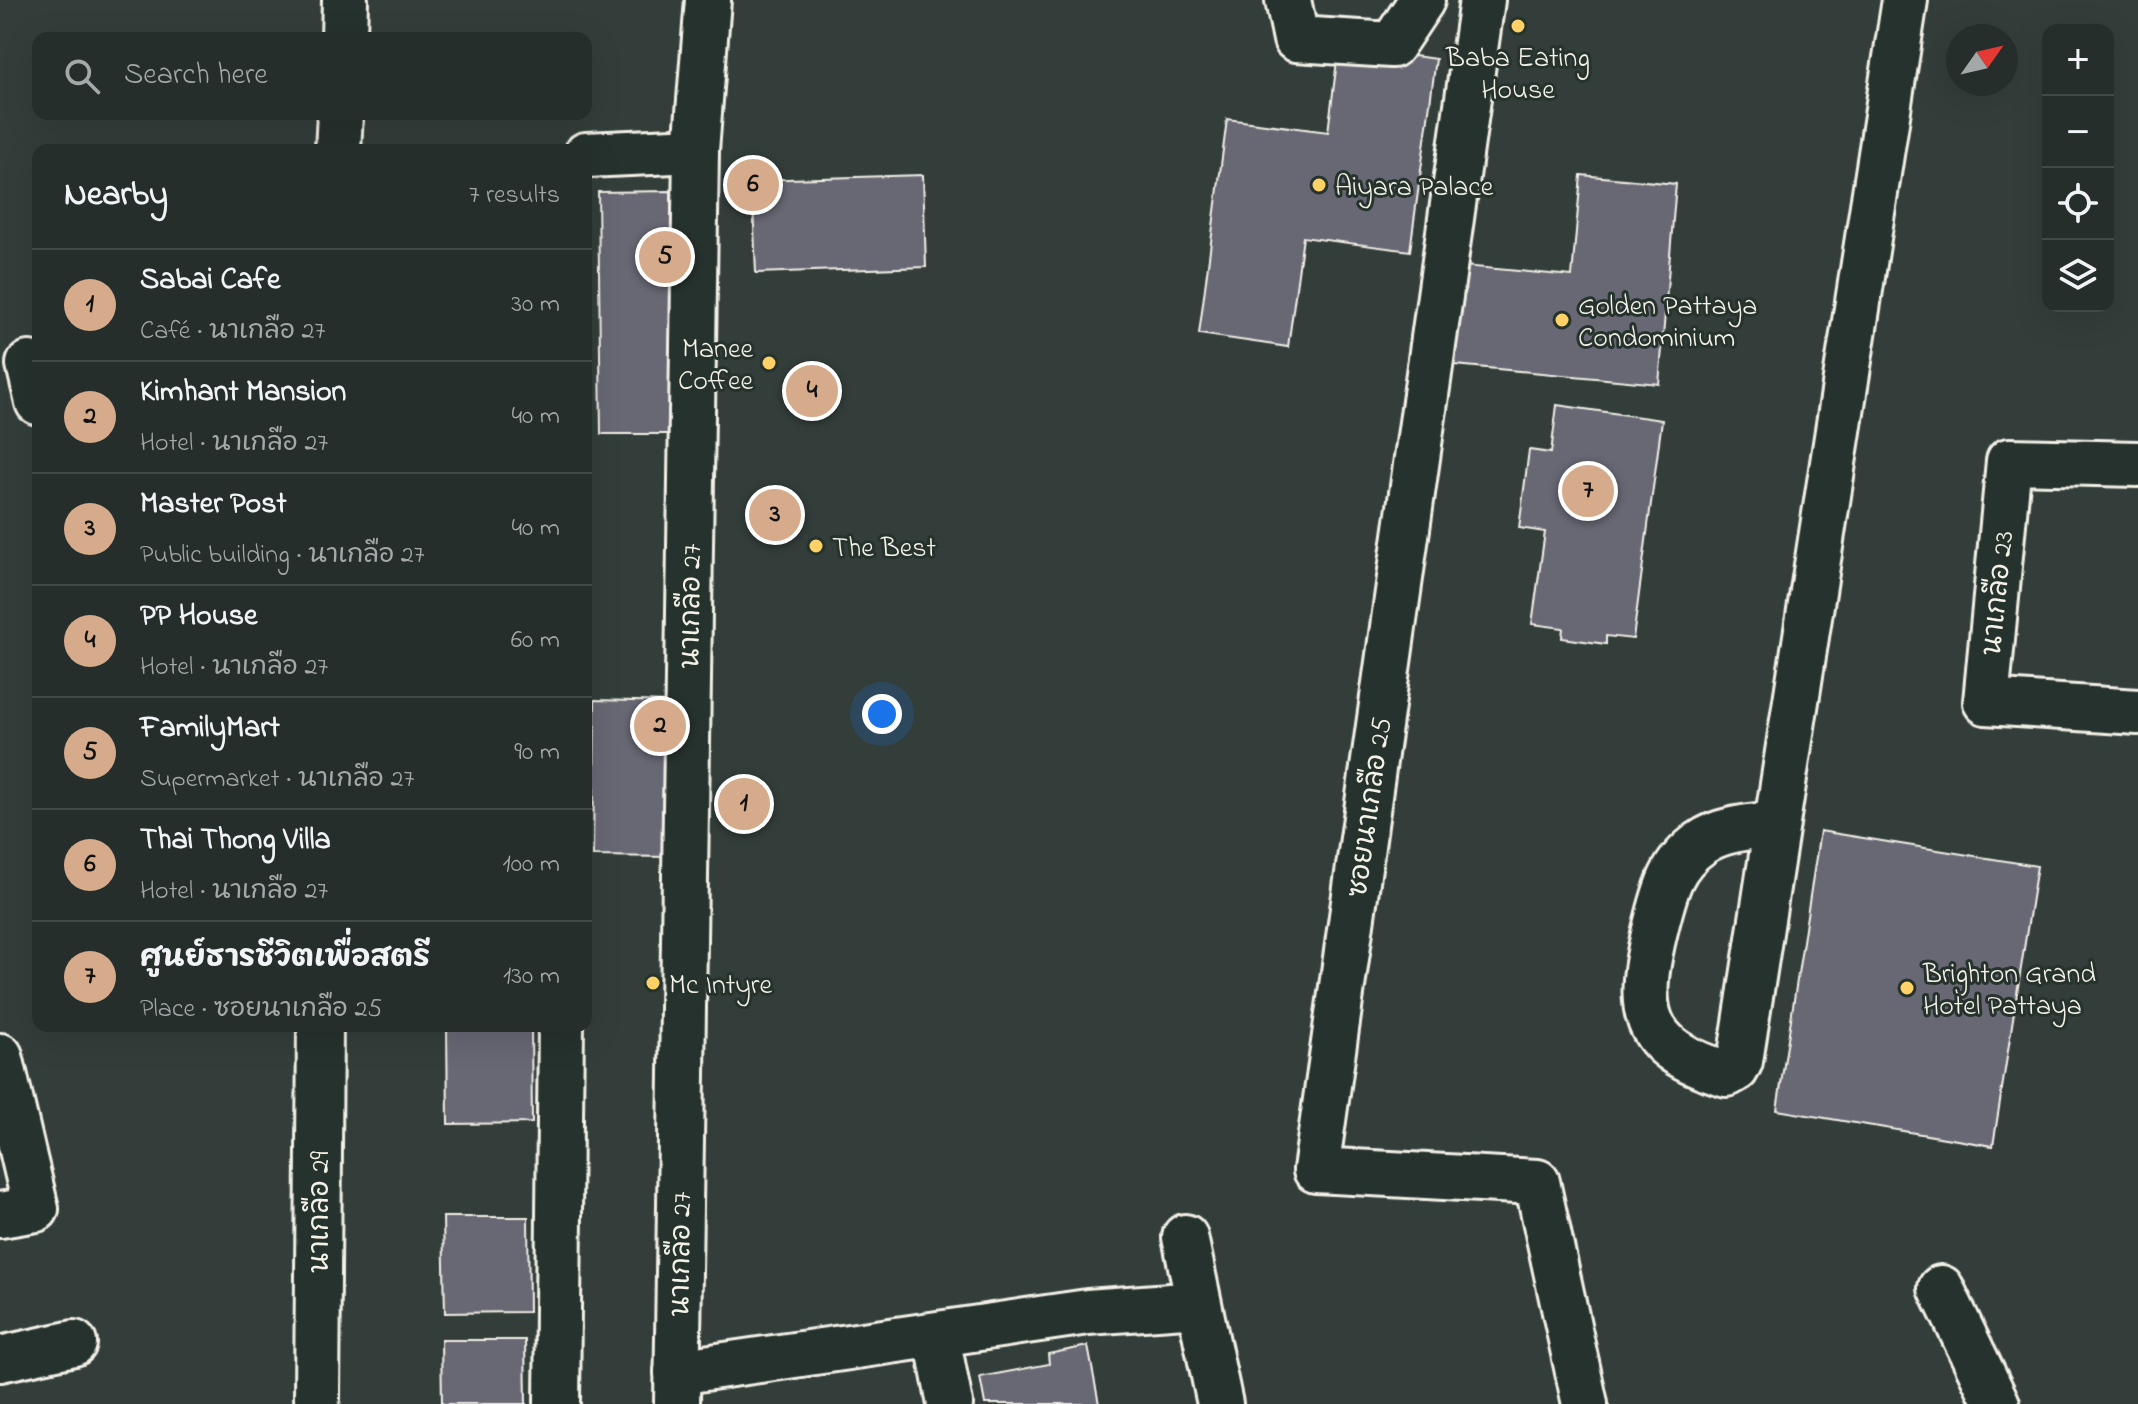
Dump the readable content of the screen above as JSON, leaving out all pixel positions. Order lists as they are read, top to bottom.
{
  "streets": {
    "street": [
      "นาเกลือ 23",
      "นาเกลือ 27",
      "ซอยนาเกลือ 25",
      "นาเกลือ 29"
    ]
  },
  "places": [
    "Baba Eating House",
    "Aiyara Palace",
    "Golden Pattaya Condominium",
    "Manee Coffee",
    "The Best",
    "Mc Intyre",
    "Brighton Grand Hotel Pattaya"
  ],
  "north": "top right",
  "page": {
    "map_buttons": ["+", "−"],
    "search": "Search here",
    "heading": ["Nearby", "7 results"],
    "pins": [
      "6",
      "5",
      "4",
      "7",
      "3",
      "2",
      "1"
    ],
    "list": [
      {
        "mark": "1",
        "name": "Sabai Cafe",
        "note": "Café · นาเกลือ 27",
        "value": "30 m"
      },
      {
        "mark": "2",
        "name": "Kimhant Mansion",
        "note": "Hotel · นาเกลือ 27",
        "value": "40 m"
      },
      {
        "mark": "3",
        "name": "Master Post",
        "note": "Public building · นาเกลือ 27",
        "value": "40 m"
      },
      {
        "mark": "4",
        "name": "PP House",
        "note": "Hotel · นาเกลือ 27",
        "value": "60 m"
      },
      {
        "mark": "5",
        "name": "FamilyMart",
        "note": "Supermarket · นาเกลือ 27",
        "value": "90 m"
      },
      {
        "mark": "6",
        "name": "Thai Thong Villa",
        "note": "Hotel · นาเกลือ 27",
        "value": "100 m"
      },
      {
        "mark": "7",
        "name": "ศูนย์ธารชีวิตเพื่อสตรี",
        "note": "Place · ซอยนาเกลือ 25",
        "value": "130 m"
      }
    ]
  }
}
